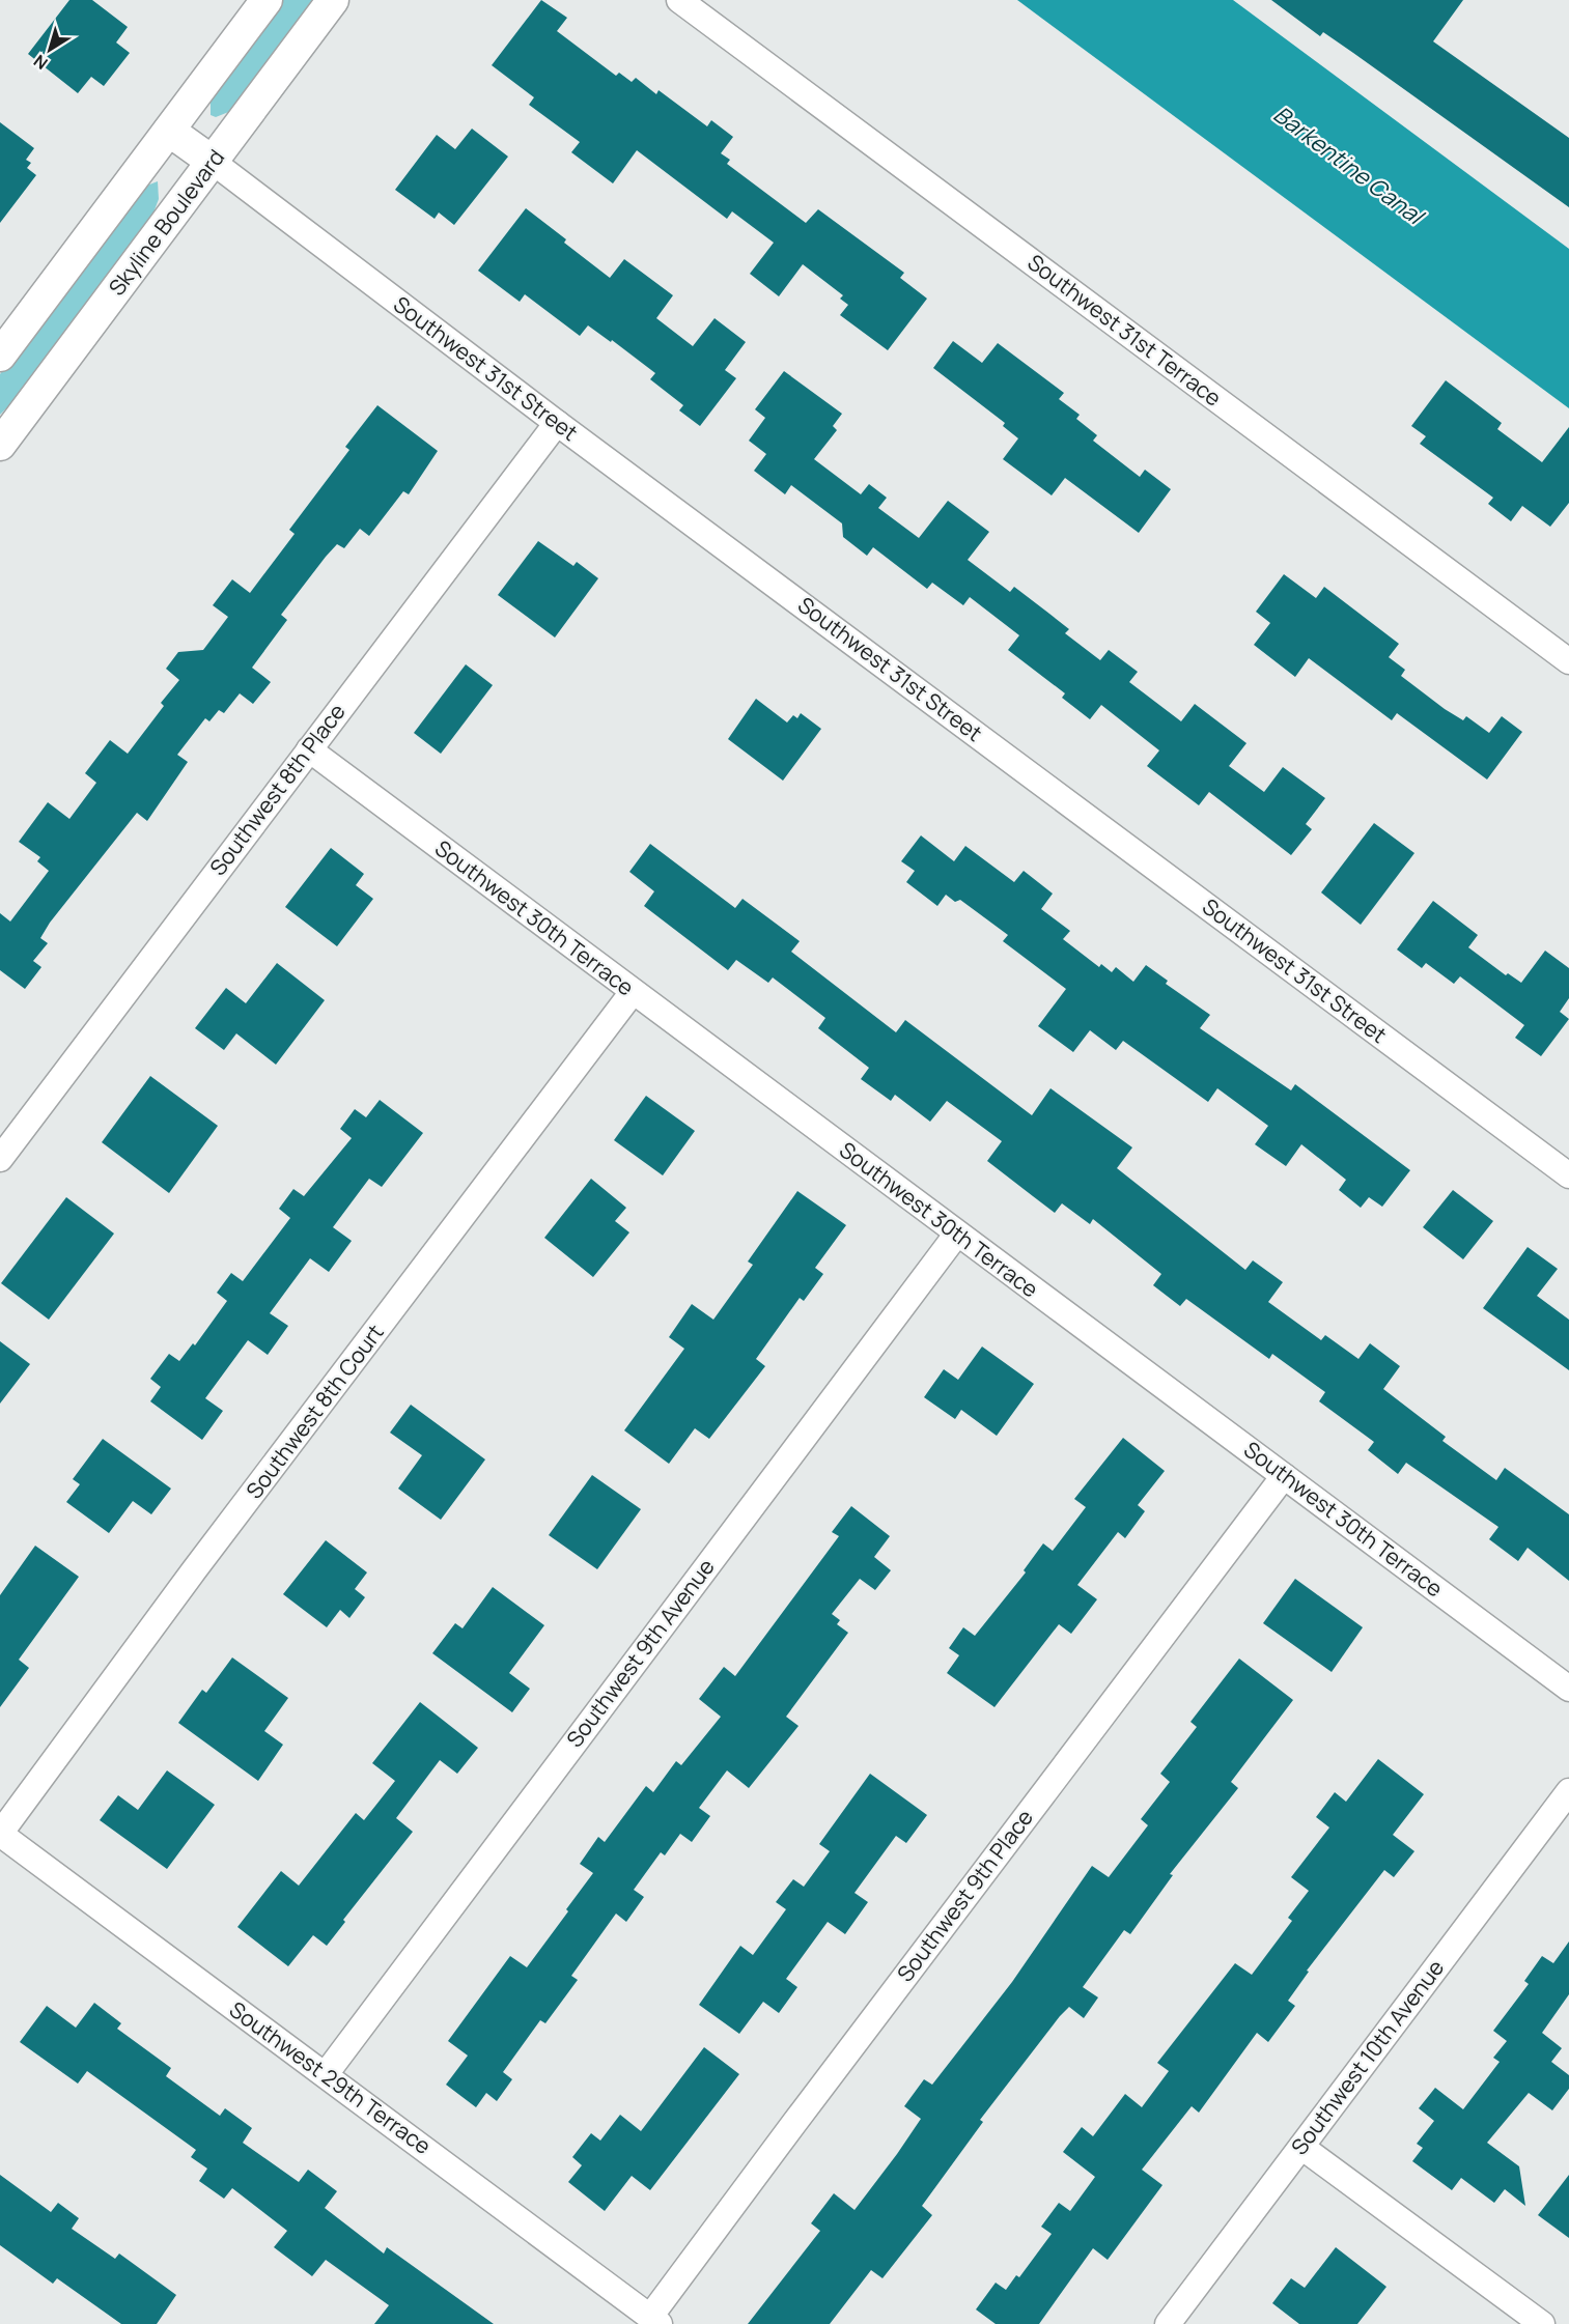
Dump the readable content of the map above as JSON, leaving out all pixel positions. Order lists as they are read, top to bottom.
{
  "streets": {
    "street": [
      "Skyline Boulevard",
      "Southwest 31st Terrace",
      "Southwest 31st Street",
      "Southwest 8th Place",
      "Southwest 30th Terrace",
      "Southwest 8th Court",
      "Southwest 9th Avenue",
      "Southwest 9th Place",
      "Southwest 10th Avenue",
      "Southwest 29th Terrace"
    ]
  },
  "crossings": [
    ["Skyline Boulevard", "Southwest 31st Street"],
    ["Southwest 31st Street", "Southwest 8th Place"],
    ["Southwest 8th Place", "Southwest 30th Terrace"],
    ["Southwest 30th Terrace", "Southwest 8th Court"],
    ["Southwest 30th Terrace", "Southwest 9th Avenue"],
    ["Southwest 30th Terrace", "Southwest 9th Place"],
    ["Southwest 8th Court", "Southwest 29th Terrace"],
    ["Southwest 9th Avenue", "Southwest 29th Terrace"],
    ["Southwest 9th Place", "Southwest 29th Terrace"]
  ],
  "water": ["Barkentine Canal"],
  "north": "bottom left"
}
